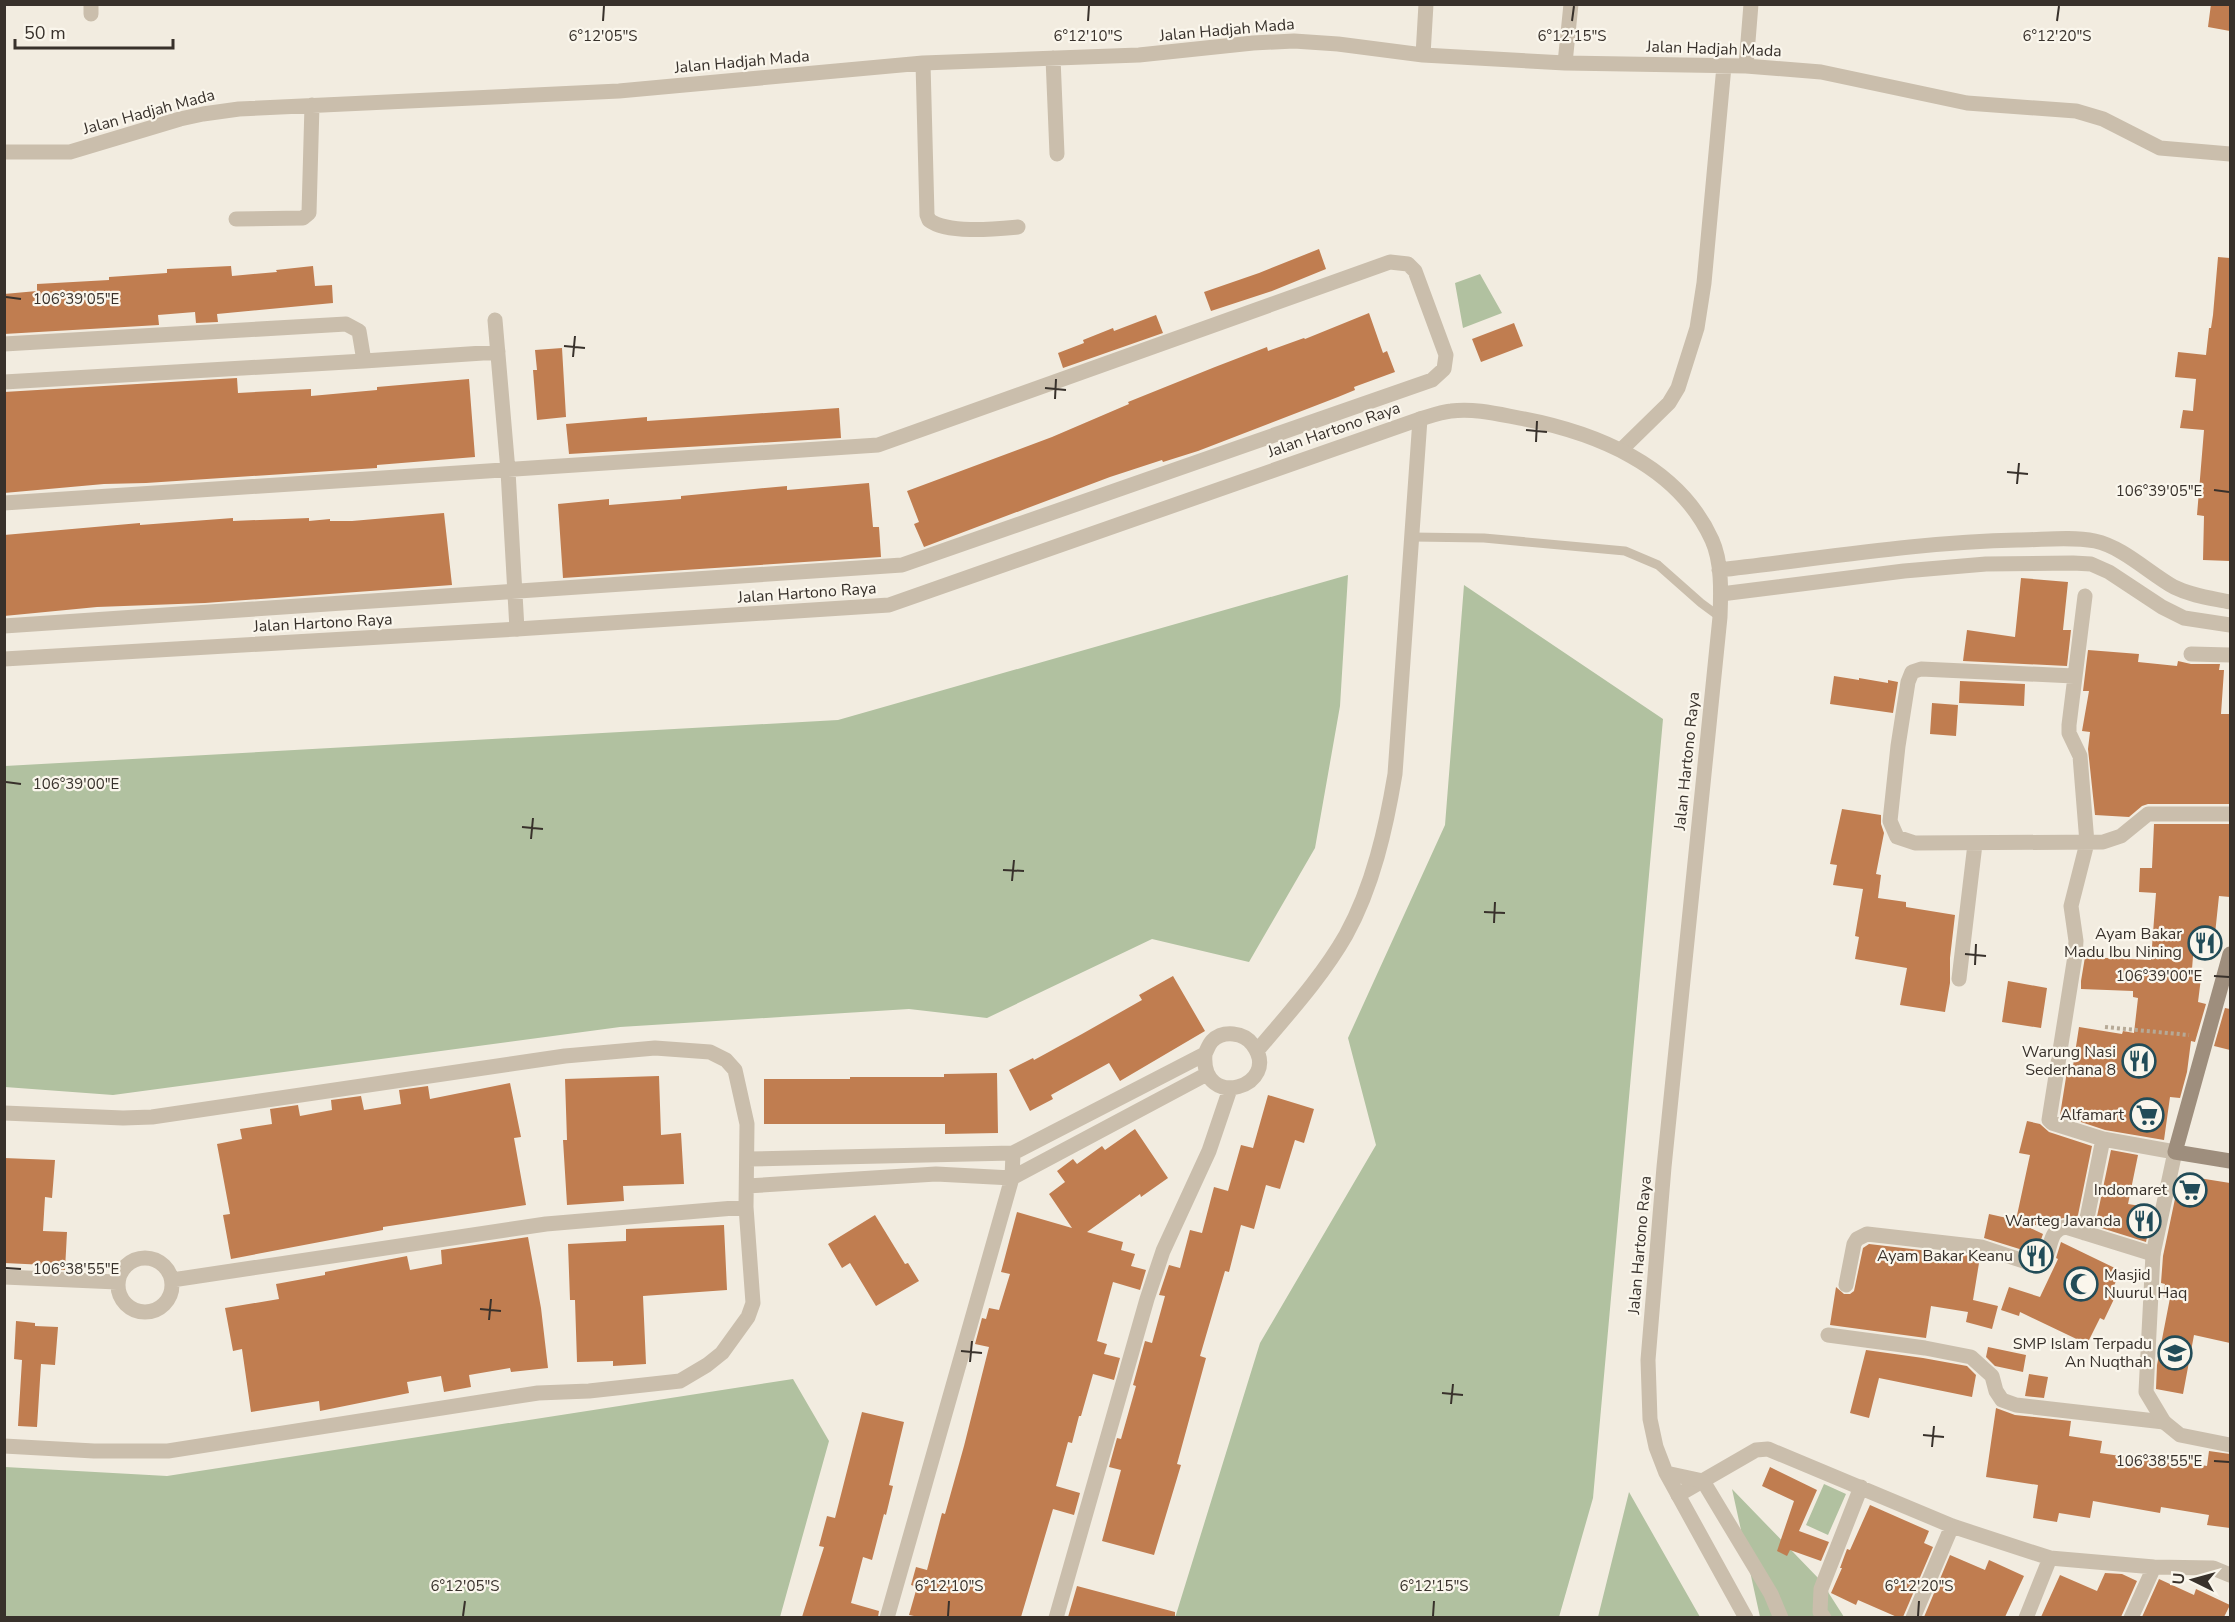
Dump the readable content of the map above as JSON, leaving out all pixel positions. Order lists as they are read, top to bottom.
{
  "streets": {
    "street": ["Jalan Hadjah Mada", "Jalan Hartono Raya"]
  },
  "places": {
    "restaurant": [
      "Ayam Bakar Madu Ibu Nining",
      "Warung Nasi Sederhana 8",
      "Warteg Javanda",
      "Ayam Bakar Keanu"
    ],
    "supermarket": ["Alfamart", "Indomaret"],
    "mosque": ["Masjid Nuurul Haq"],
    "school or university": ["SMP Islam Terpadu An Nuqthah"]
  },
  "scale_bar": "50 m",
  "north": "left",
  "coordinates": [
    "6°12'05\"S",
    "6°12'10\"S",
    "6°12'15\"S",
    "6°12'20\"S",
    "106°39'05\"E",
    "106°39'00\"E",
    "106°38'55\"E"
  ]
}
